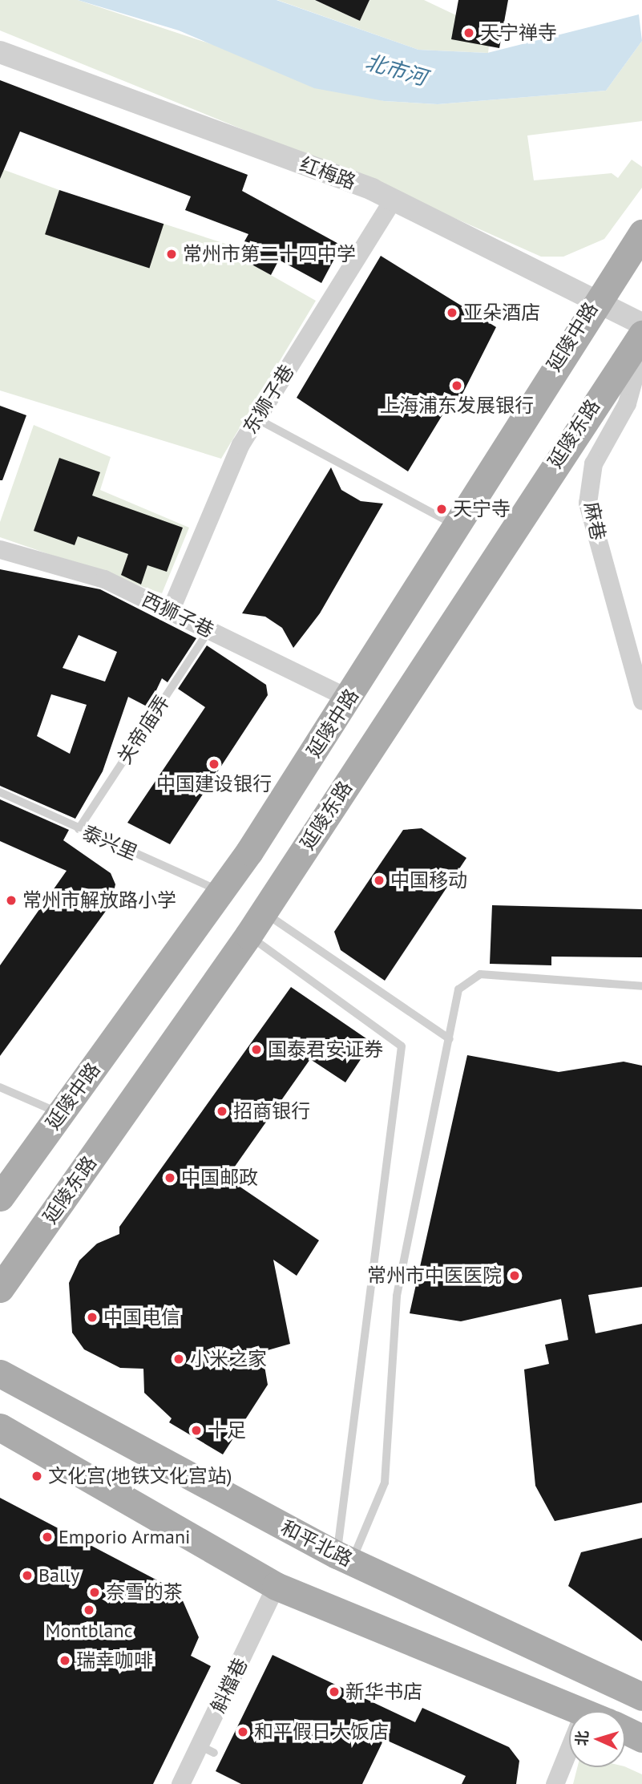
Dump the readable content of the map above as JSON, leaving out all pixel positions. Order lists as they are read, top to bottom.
{
  "streets": {
    "main road": ["延陵中路", "延陵东路", "和平北路"],
    "street": [
      "红梅路",
      "东狮子巷",
      "麻巷",
      "西狮子巷",
      "斛檔巷"
    ],
    "lane": ["关帝庙弄", "泰兴里"]
  },
  "crossings": [
    ["红梅路", "延陵中路"],
    ["红梅路", "东狮子巷"],
    ["延陵中路", "西狮子巷"],
    ["延陵中路", "泰兴里"],
    ["东狮子巷", "西狮子巷"],
    ["西狮子巷", "关帝庙弄"],
    ["关帝庙弄", "泰兴里"]
  ],
  "water": ["北市河"],
  "places": [
    "天宁禅寺",
    "常州市第二十四中学",
    "亚朵酒店",
    "上海浦东发展银行",
    "天宁寺",
    "中国建设银行",
    "中国移动",
    "常州市解放路小学",
    "国泰君安证券",
    "招商银行",
    "中国邮政",
    "常州市中医医院",
    "中国电信",
    "小米之家",
    "十足",
    "文化宫(地铁文化宫站)",
    "Emporio Armani",
    "Bally",
    "奈雪的茶",
    "Montblanc",
    "瑞幸咖啡",
    "新华书店",
    "和平假日大饭店"
  ],
  "north": "left"
}
